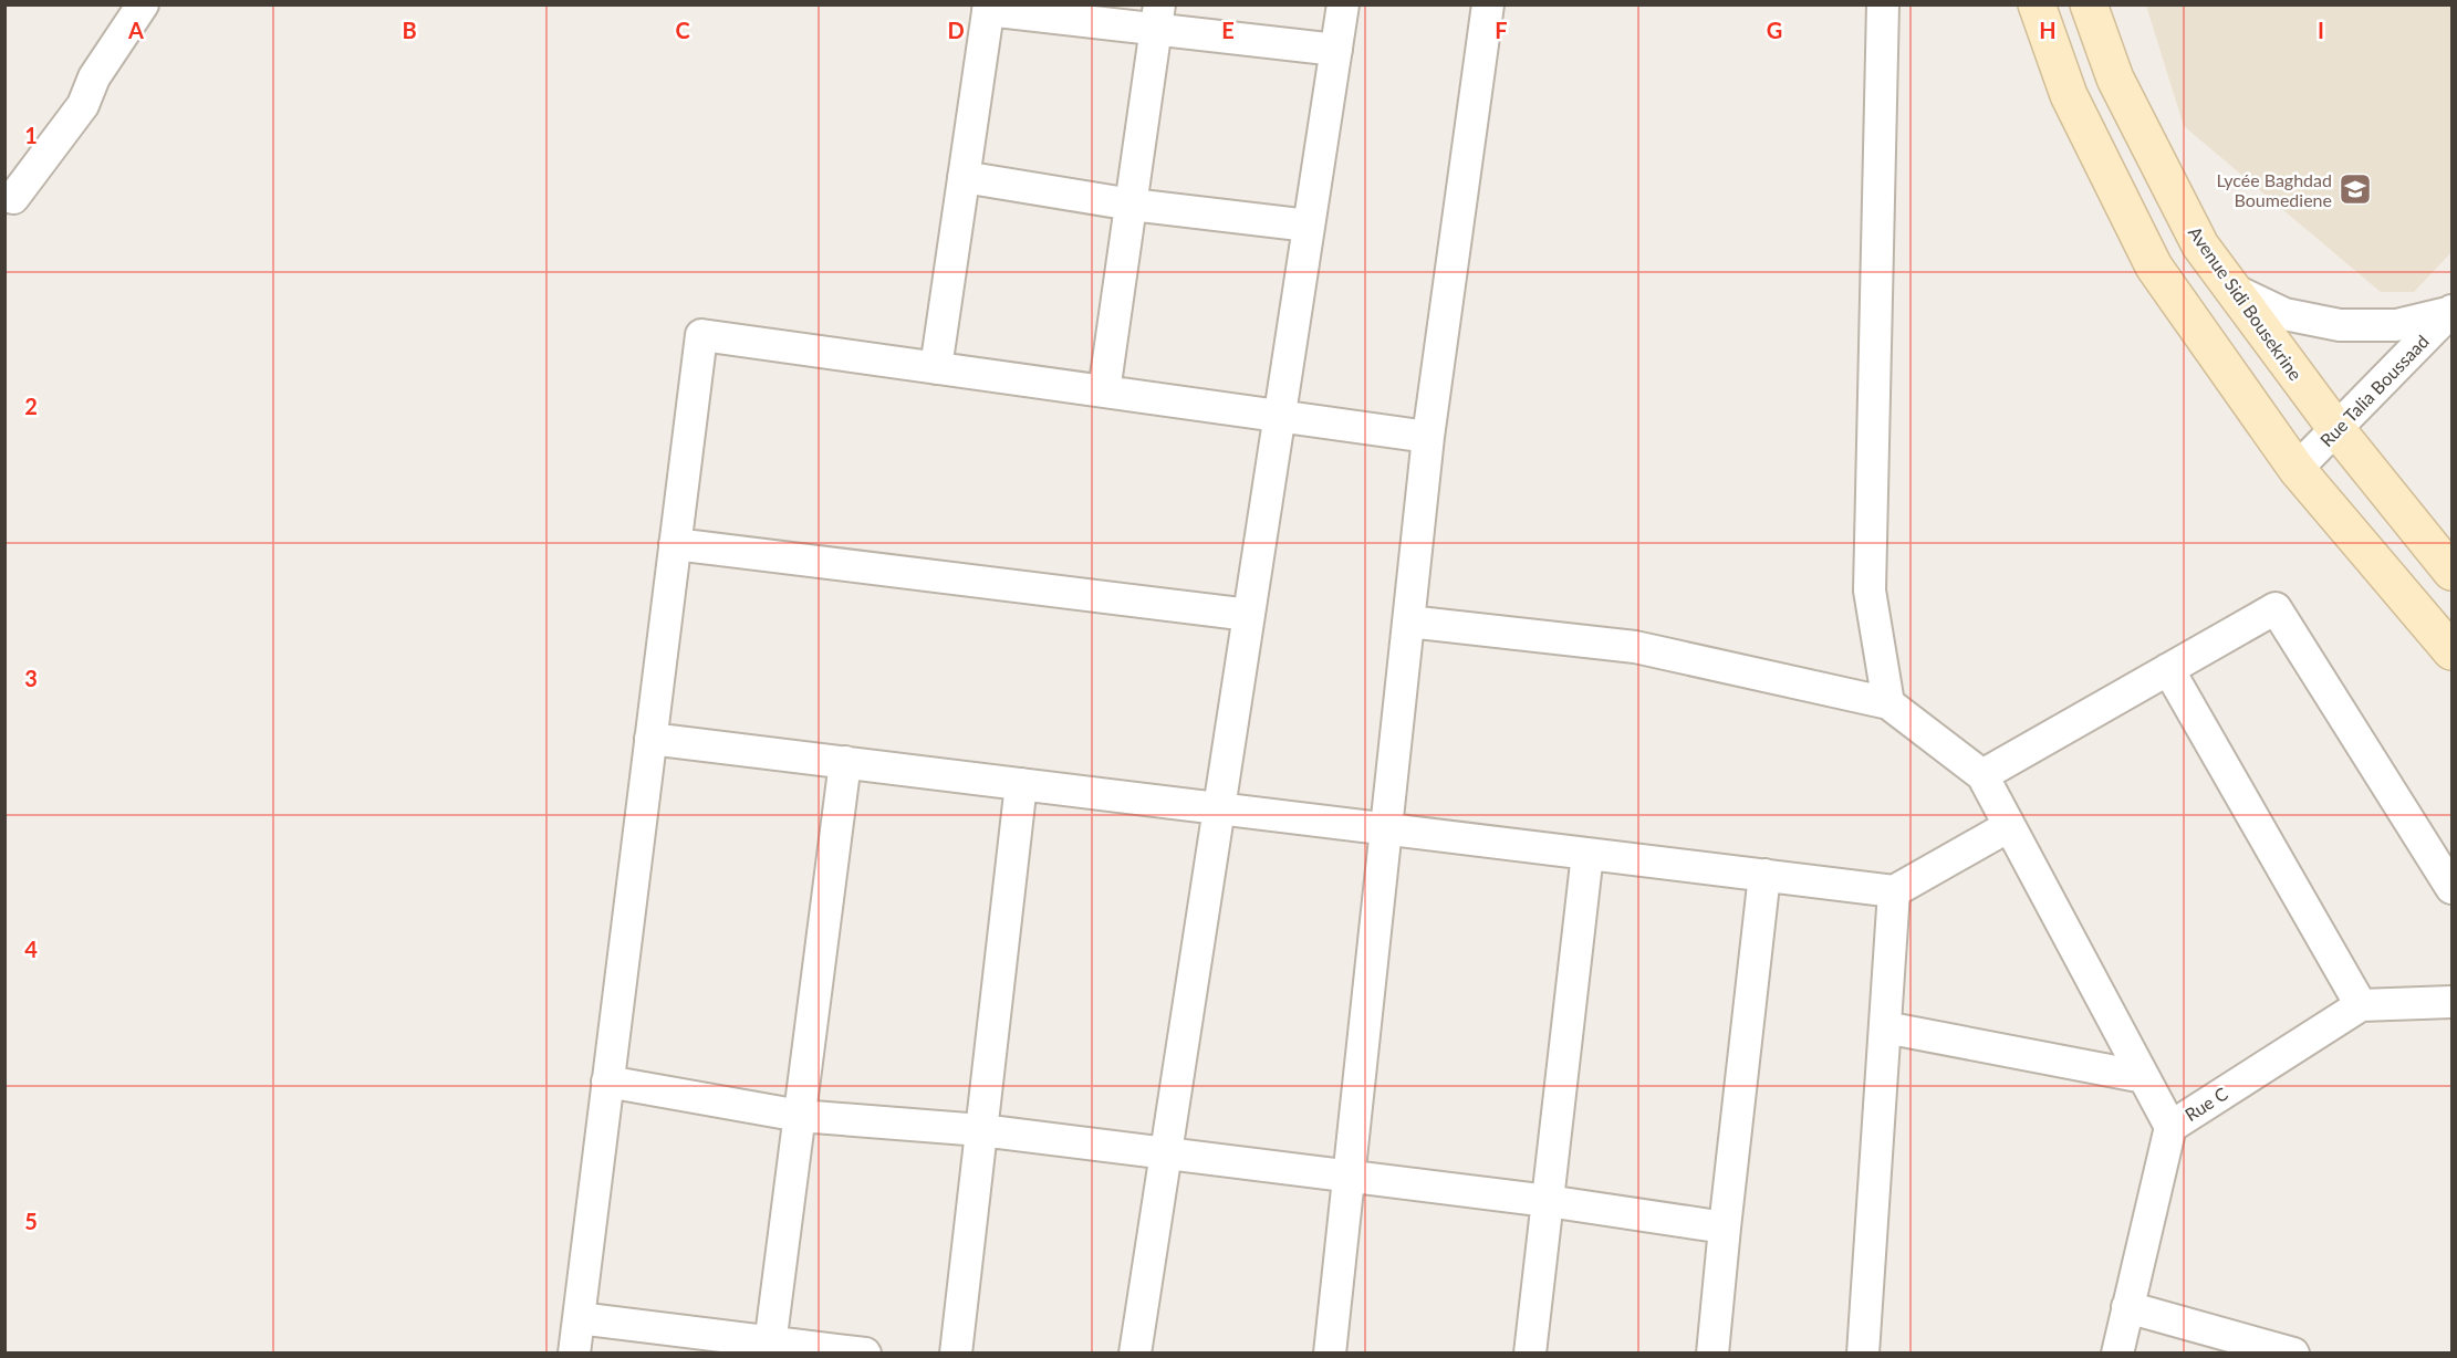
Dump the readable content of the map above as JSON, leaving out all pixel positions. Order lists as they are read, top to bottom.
{
  "streets": {
    "main road": ["Avenue Sidi Bousekrine"],
    "street": ["Rue Talia Boussaad", "Rue C"]
  },
  "crossings": [
    ["Avenue Sidi Bousekrine", "Rue Talia Boussaad"]
  ],
  "places": {
    "school or university": ["Lycée Baghdad Boumediene"]
  },
  "grid": {
    "columns": [
      "A",
      "B",
      "C",
      "D",
      "E",
      "F",
      "G",
      "H",
      "I"
    ],
    "rows": [
      "1",
      "2",
      "3",
      "4",
      "5"
    ]
  }
}
